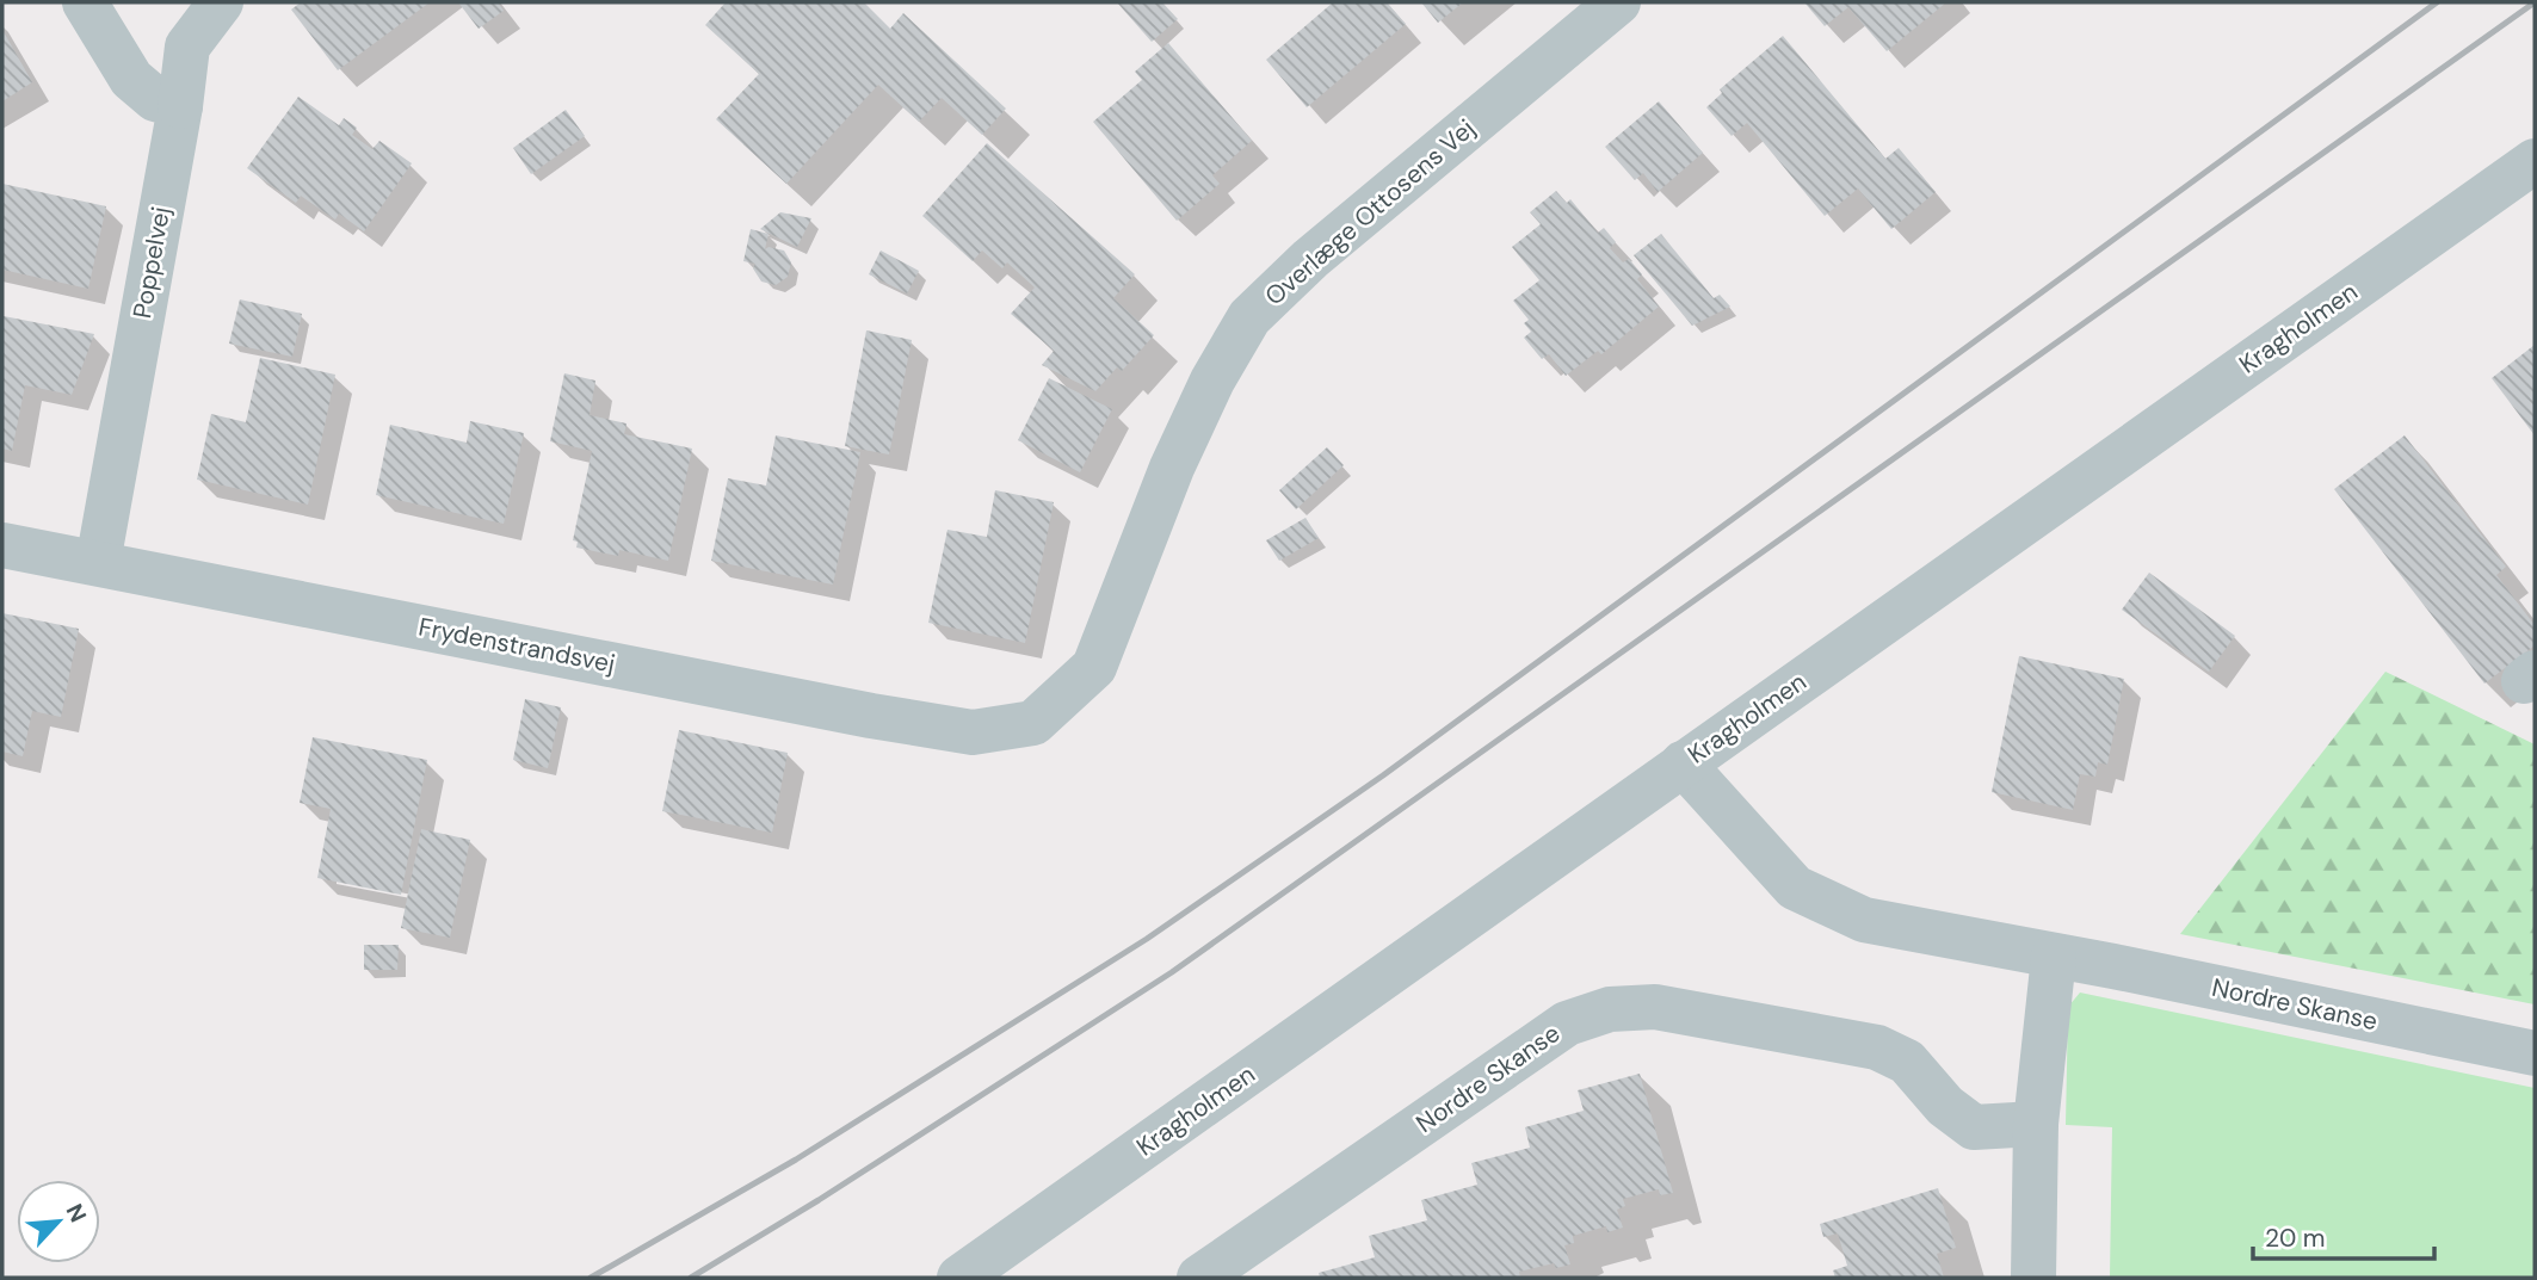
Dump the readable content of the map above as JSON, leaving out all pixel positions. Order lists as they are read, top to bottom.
{
  "streets": {
    "street": [
      "Overlæge Ottosens Vej",
      "Poppelvej",
      "Kragholmen",
      "Frydenstrandsvej",
      "Nordre Skanse"
    ]
  },
  "crossings": [
    ["Overlæge Ottosens Vej", "Frydenstrandsvej"],
    ["Poppelvej", "Frydenstrandsvej"],
    ["Kragholmen", "Nordre Skanse"]
  ],
  "scale_bar": "20 m",
  "north": "top right"
}
